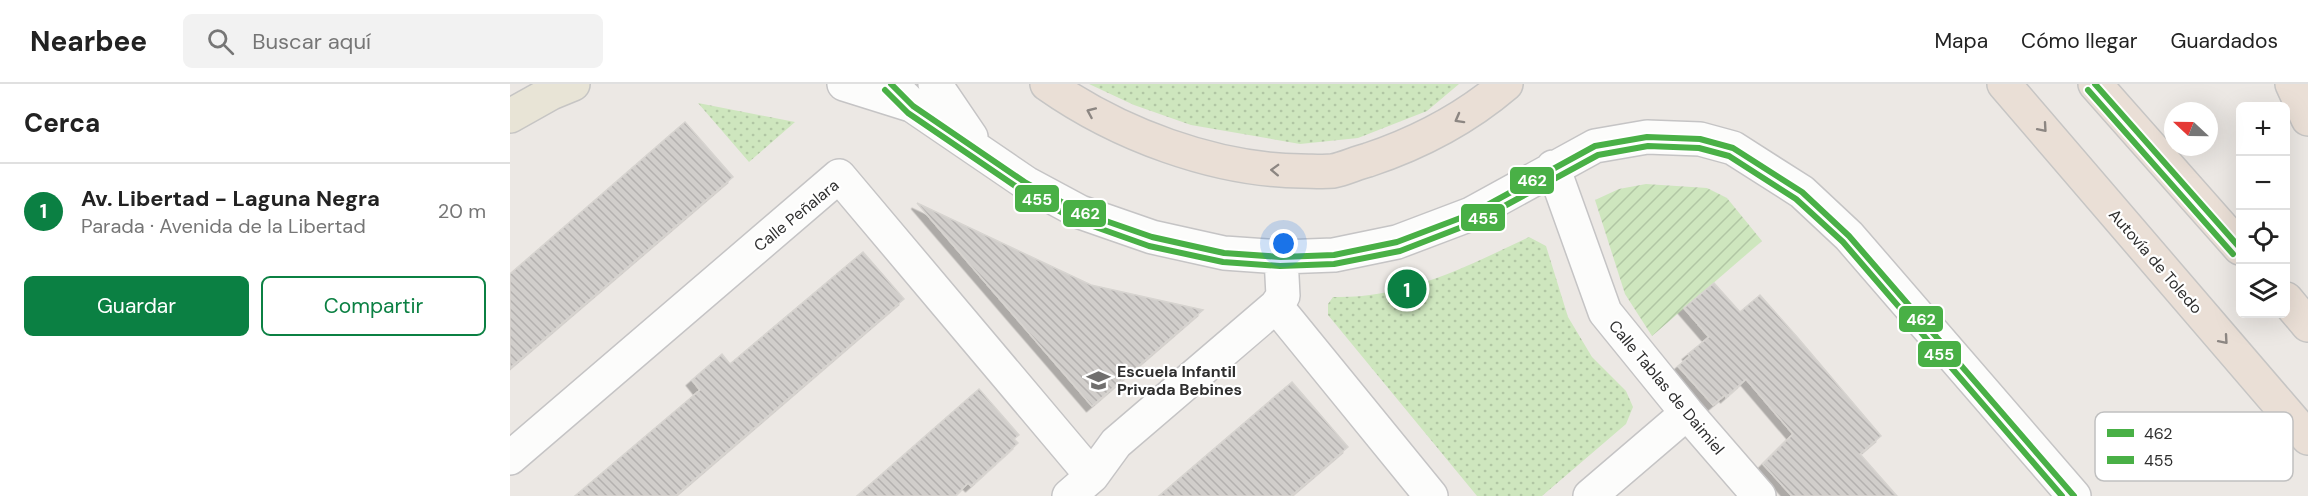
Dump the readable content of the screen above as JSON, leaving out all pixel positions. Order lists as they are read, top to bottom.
{
  "streets": {
    "highway": ["Autovía de Toledo"],
    "street": ["Calle Peñalara", "Calle Tablas de Daimiel"]
  },
  "places": {
    "school or university": ["Escuela Infantil Privada Bebines"]
  },
  "lines": ["transit line 462", "transit line 455"],
  "legend": ["462", "455"],
  "north": "left",
  "page": {
    "header": "Nearbee",
    "search": "Buscar aquí",
    "nav": ["Mapa", "Cómo llegar", "Guardados"],
    "heading": "Cerca",
    "map_buttons": ["+", "−"],
    "list": [
      {
        "mark": "1",
        "name": "Av. Libertad - Laguna Negra",
        "note": "Parada · Avenida de la Libertad",
        "value": "20 m"
      }
    ],
    "buttons": ["Guardar", "Compartir"],
    "pins": "1"
  }
}
